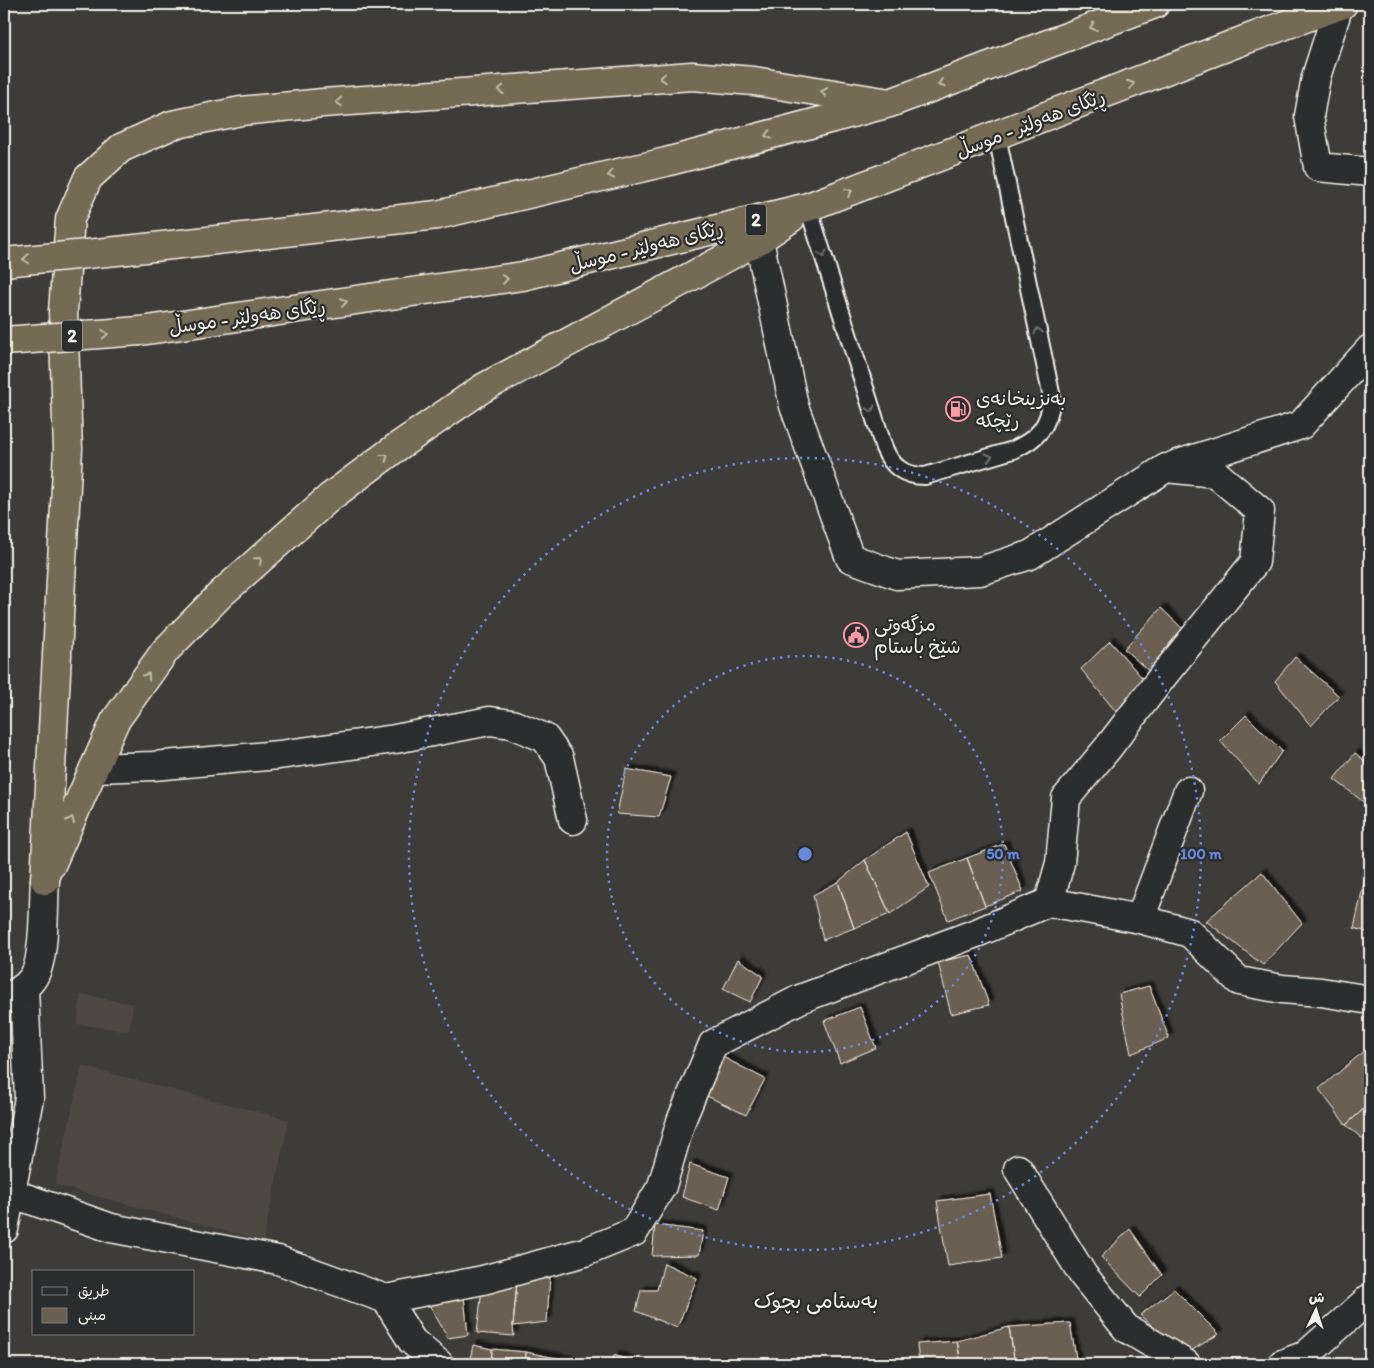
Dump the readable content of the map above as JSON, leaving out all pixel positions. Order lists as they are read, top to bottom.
{
  "streets": {
    "highway": ["ڕێگای هەولێر - موسڵ", "2"]
  },
  "districts": ["بەستامی بچوک"],
  "places": {
    "fuel station": ["بەنزینخانەی رێچکە"],
    "public building": ["مزگەوتی شێخ باستام"]
  },
  "legend": ["طريق", "مبنى"],
  "north": "top",
  "rings": ["50 m", "100 m"]
}
